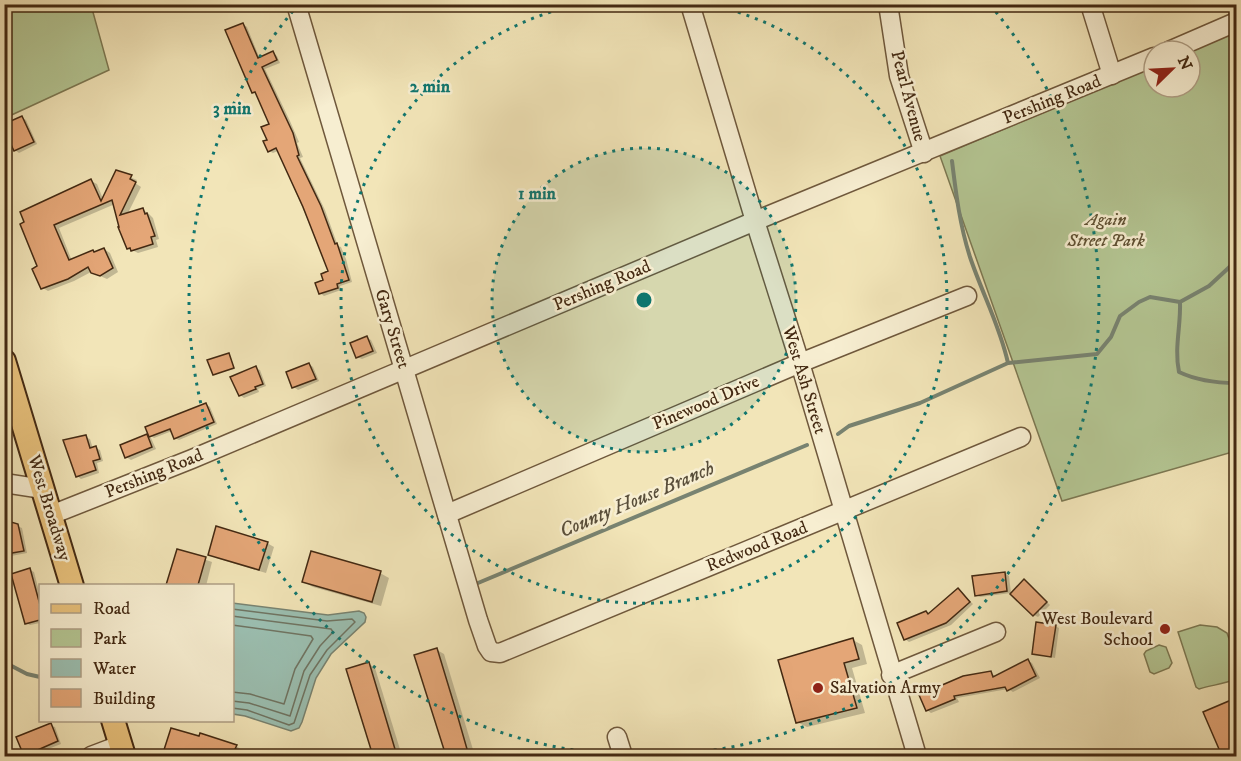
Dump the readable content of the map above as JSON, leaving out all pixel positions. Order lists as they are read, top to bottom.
{
  "streets": {
    "main road": ["West Broadway"],
    "street": [
      "Pearl Avenue",
      "Pershing Road",
      "Gary Street",
      "West Ash Street",
      "Pinewood Drive",
      "Redwood Road"
    ]
  },
  "crossings": [
    ["Pearl Avenue", "Pershing Road"],
    ["Pershing Road", "Gary Street"],
    ["Pershing Road", "West Ash Street"],
    ["Pershing Road", "West Broadway"],
    ["Gary Street", "Pinewood Drive"],
    ["Gary Street", "Redwood Road"],
    ["West Ash Street", "Pinewood Drive"],
    ["West Ash Street", "Redwood Road"]
  ],
  "water": ["County House Branch"],
  "parks": ["Again Street Park"],
  "places": ["West Boulevard School", "Salvation Army"],
  "legend": [
    "Road",
    "Park",
    "Water",
    "Building"
  ],
  "north": "top right",
  "rings": ["2 min", "3 min", "1 min"]
}
